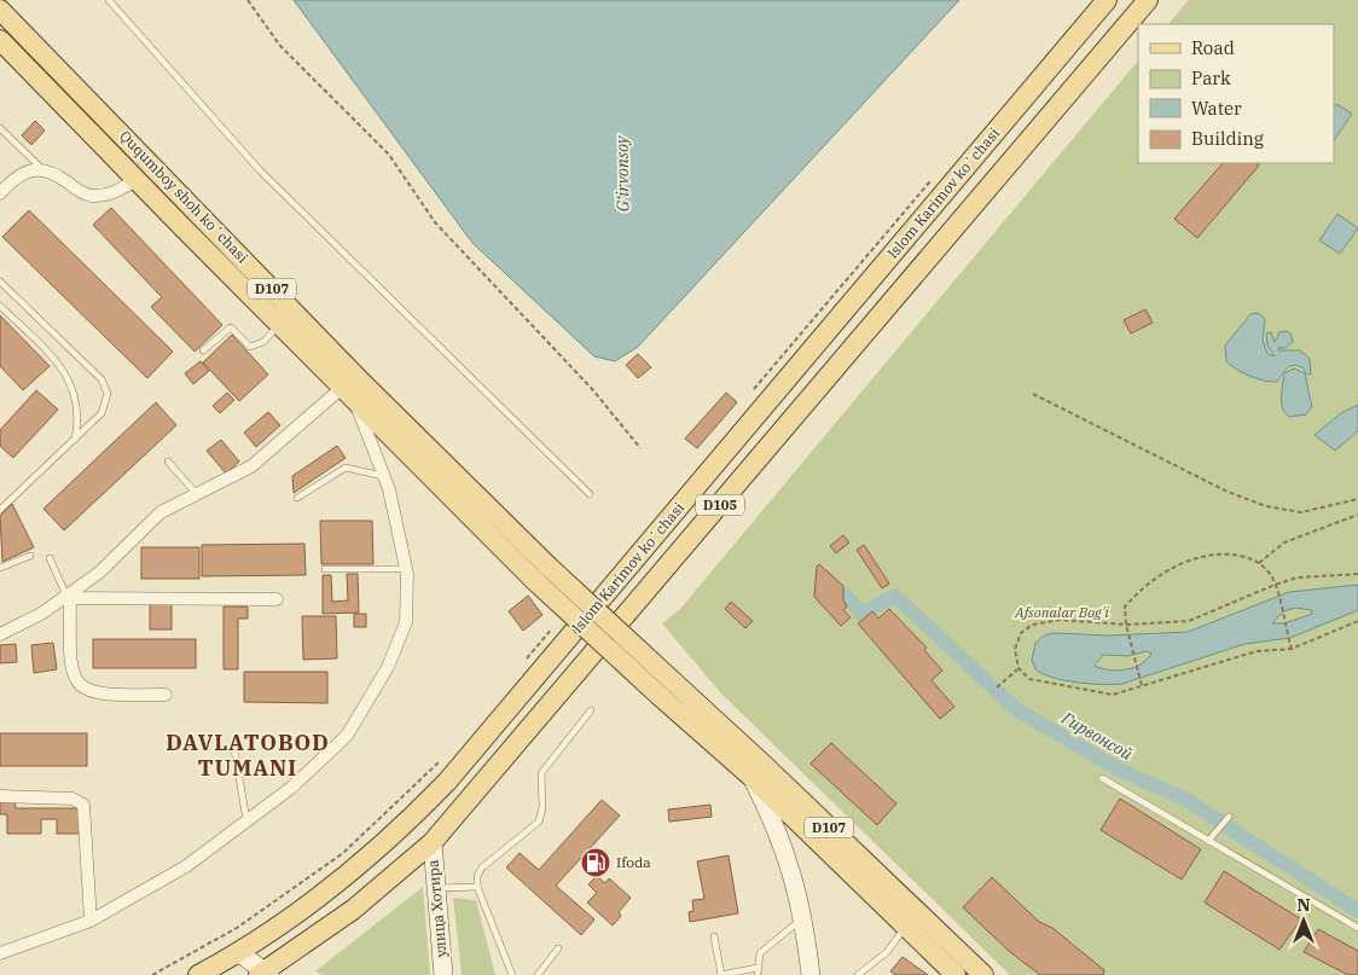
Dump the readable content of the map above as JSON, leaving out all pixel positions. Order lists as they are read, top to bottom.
{
  "streets": {
    "main road": [
      "Islom Karimov koʻchasi",
      "Ququmboy shoh koʻchasi",
      "D107",
      "D105",
      "улица Хотира"
    ]
  },
  "crossings": [
    ["Islom Karimov koʻchasi", "улица Хотира"],
    ["Ququmboy shoh koʻchasi", "D107"]
  ],
  "districts": ["DAVLATOBOD TUMANI"],
  "water": ["G‘irvonsoy", "Гирвонсой"],
  "parks": ["Afsonalar Bog'i"],
  "places": {
    "fuel station": ["Ifoda"]
  },
  "legend": [
    "Road",
    "Park",
    "Water",
    "Building"
  ],
  "north": "top"
}
